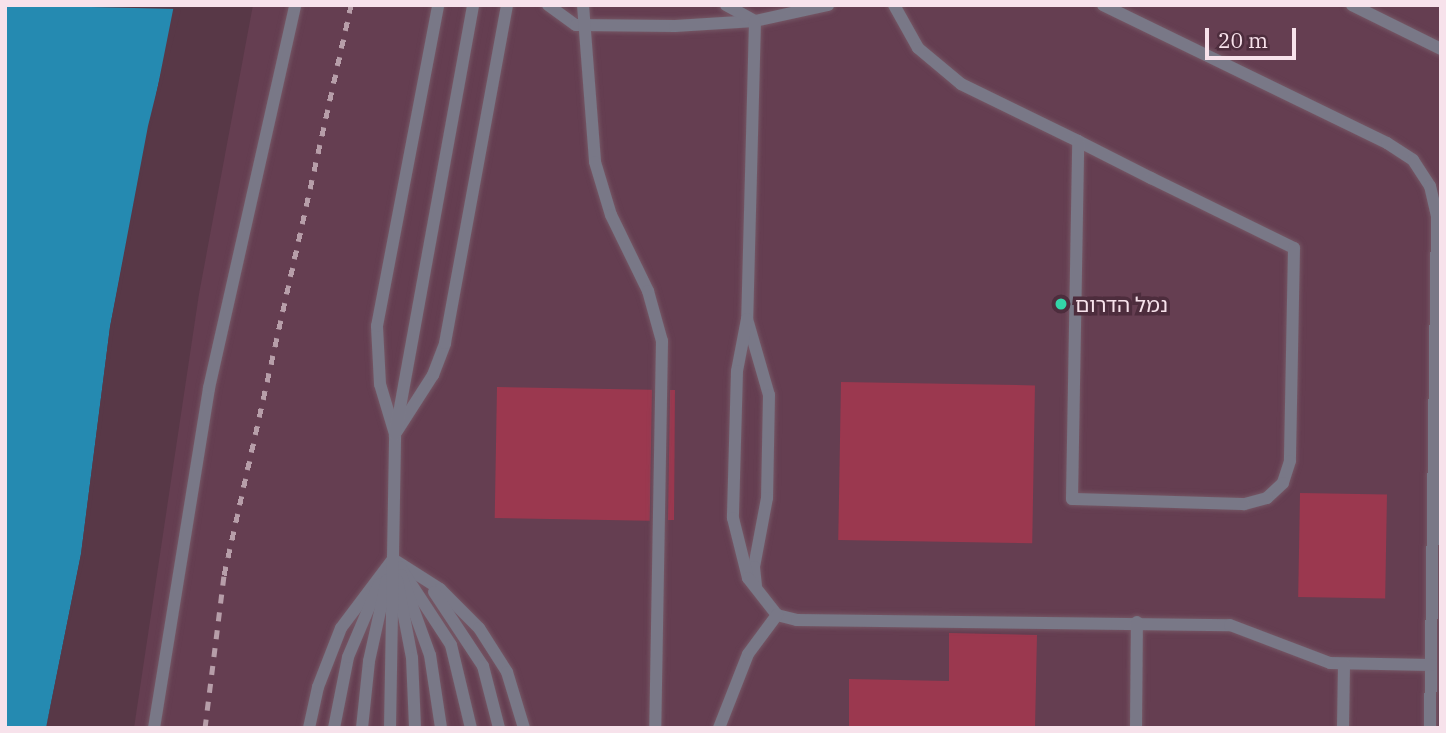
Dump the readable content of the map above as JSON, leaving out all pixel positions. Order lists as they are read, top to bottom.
{
  "places": ["נמל הדרום"],
  "scale_bar": "20 m"
}
